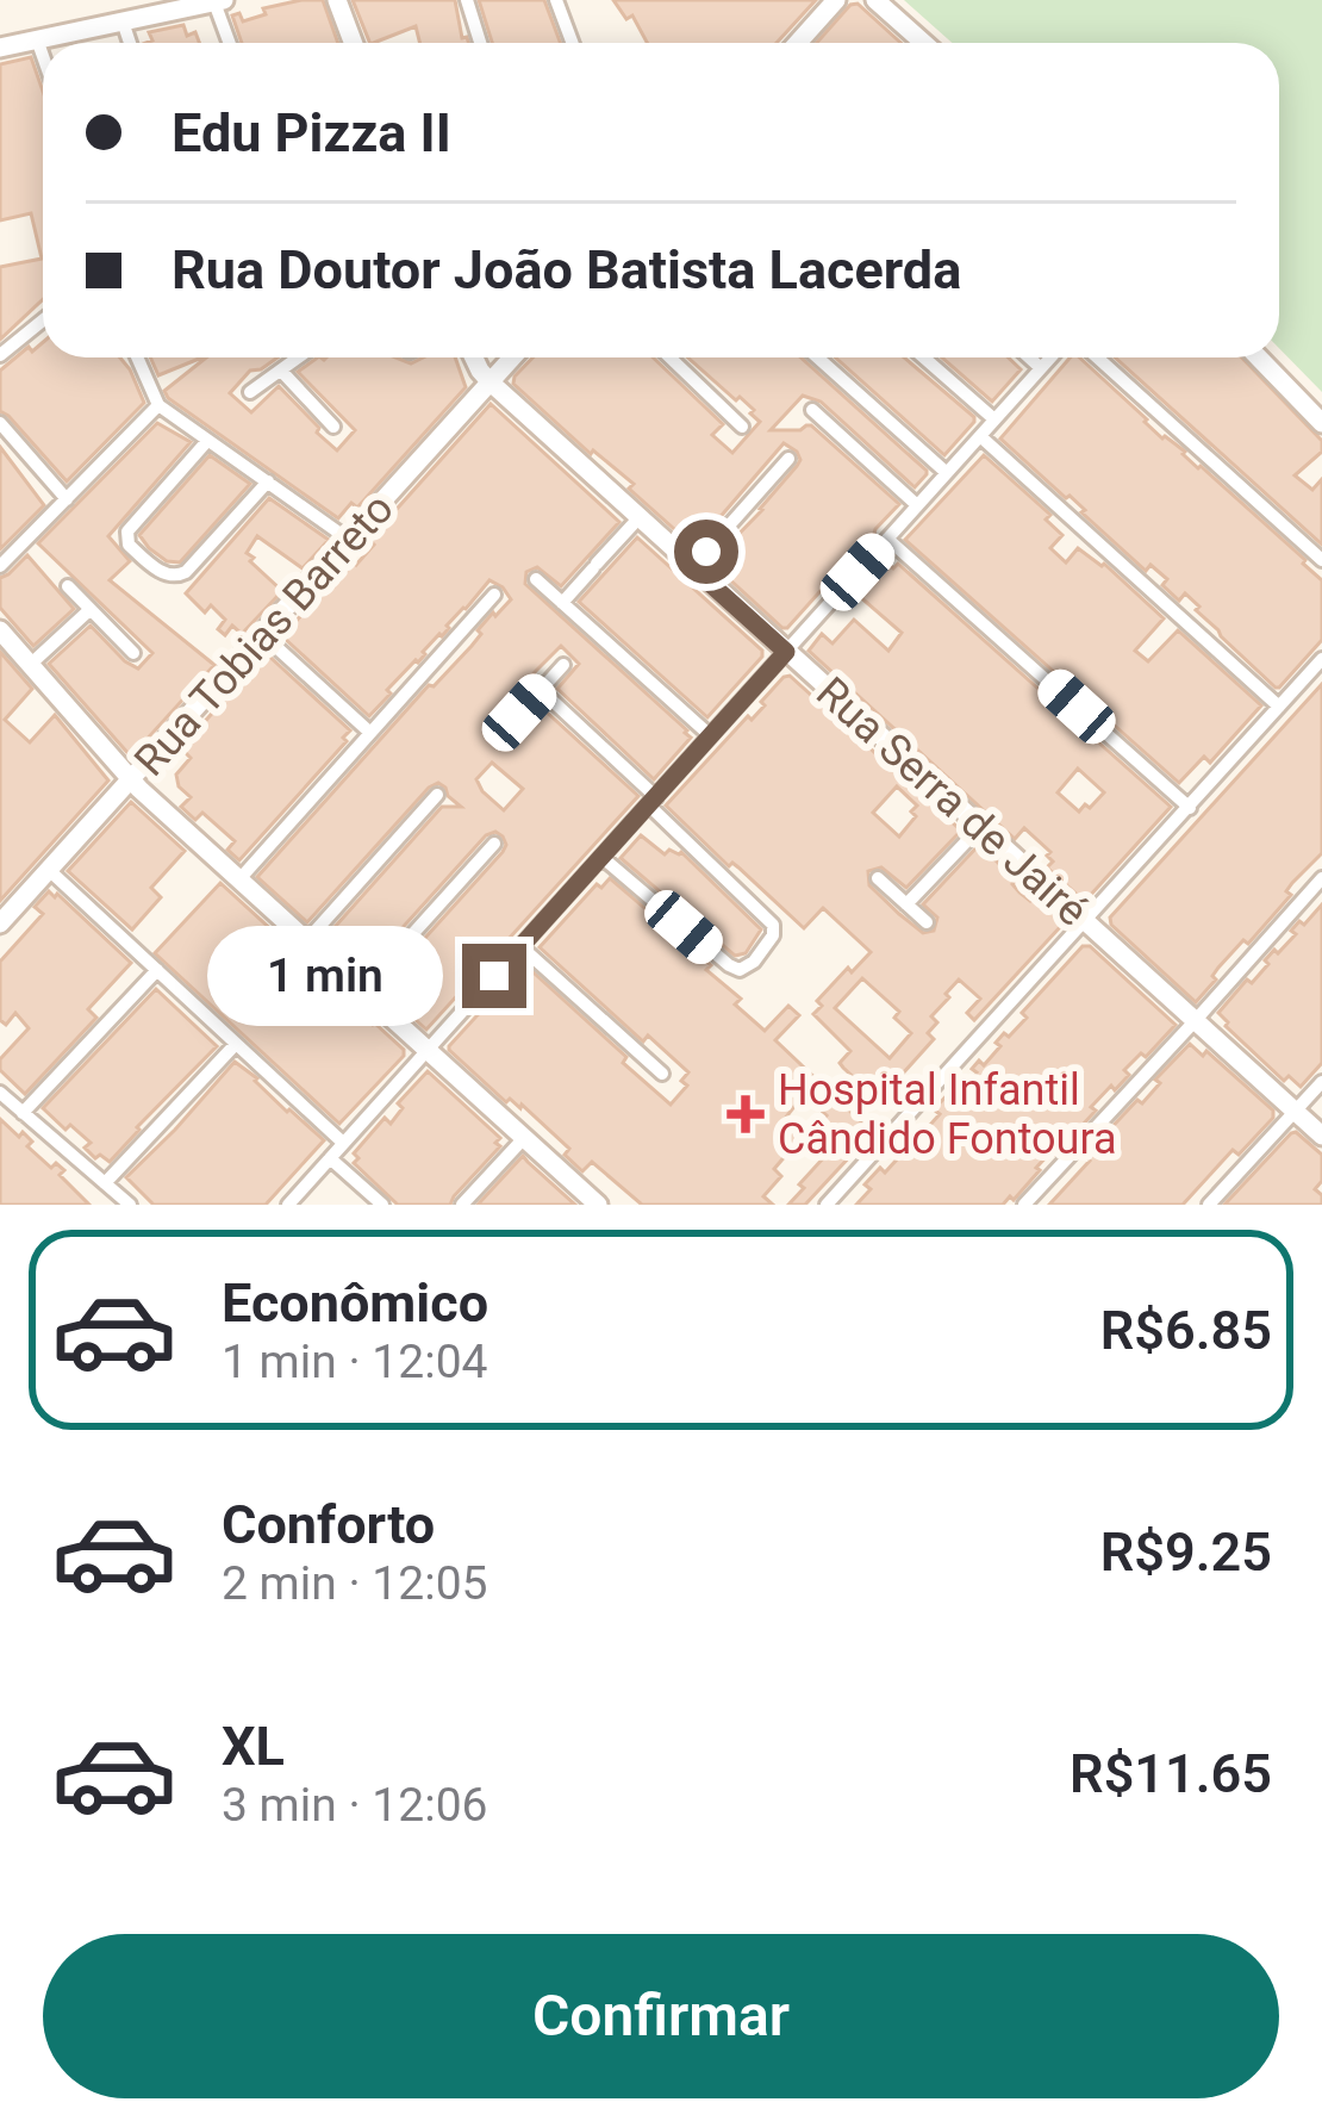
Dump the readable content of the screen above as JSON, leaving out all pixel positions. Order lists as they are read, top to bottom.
{
  "streets": {
    "main road": ["Rua Tobias Barreto", "Rua Serra de Jairé"]
  },
  "crossings": [
    ["Rua Tobias Barreto", "Rua Serra de Jairé"]
  ],
  "places": {
    "health": ["Hospital Infantil Cândido Fontoura"]
  },
  "page": {
    "banner": ["Edu Pizza II", "Rua Doutor João Batista Lacerda"],
    "bubble": "1 min",
    "list": [
      {
        "name": "Econômico",
        "note": "1 min · 12:04",
        "value": "R$6.85"
      },
      {
        "name": "Conforto",
        "note": "2 min · 12:05",
        "value": "R$9.25"
      },
      {
        "name": "XL",
        "note": "3 min · 12:06",
        "value": "R$11.65"
      }
    ],
    "buttons": "Confirmar"
  }
}
